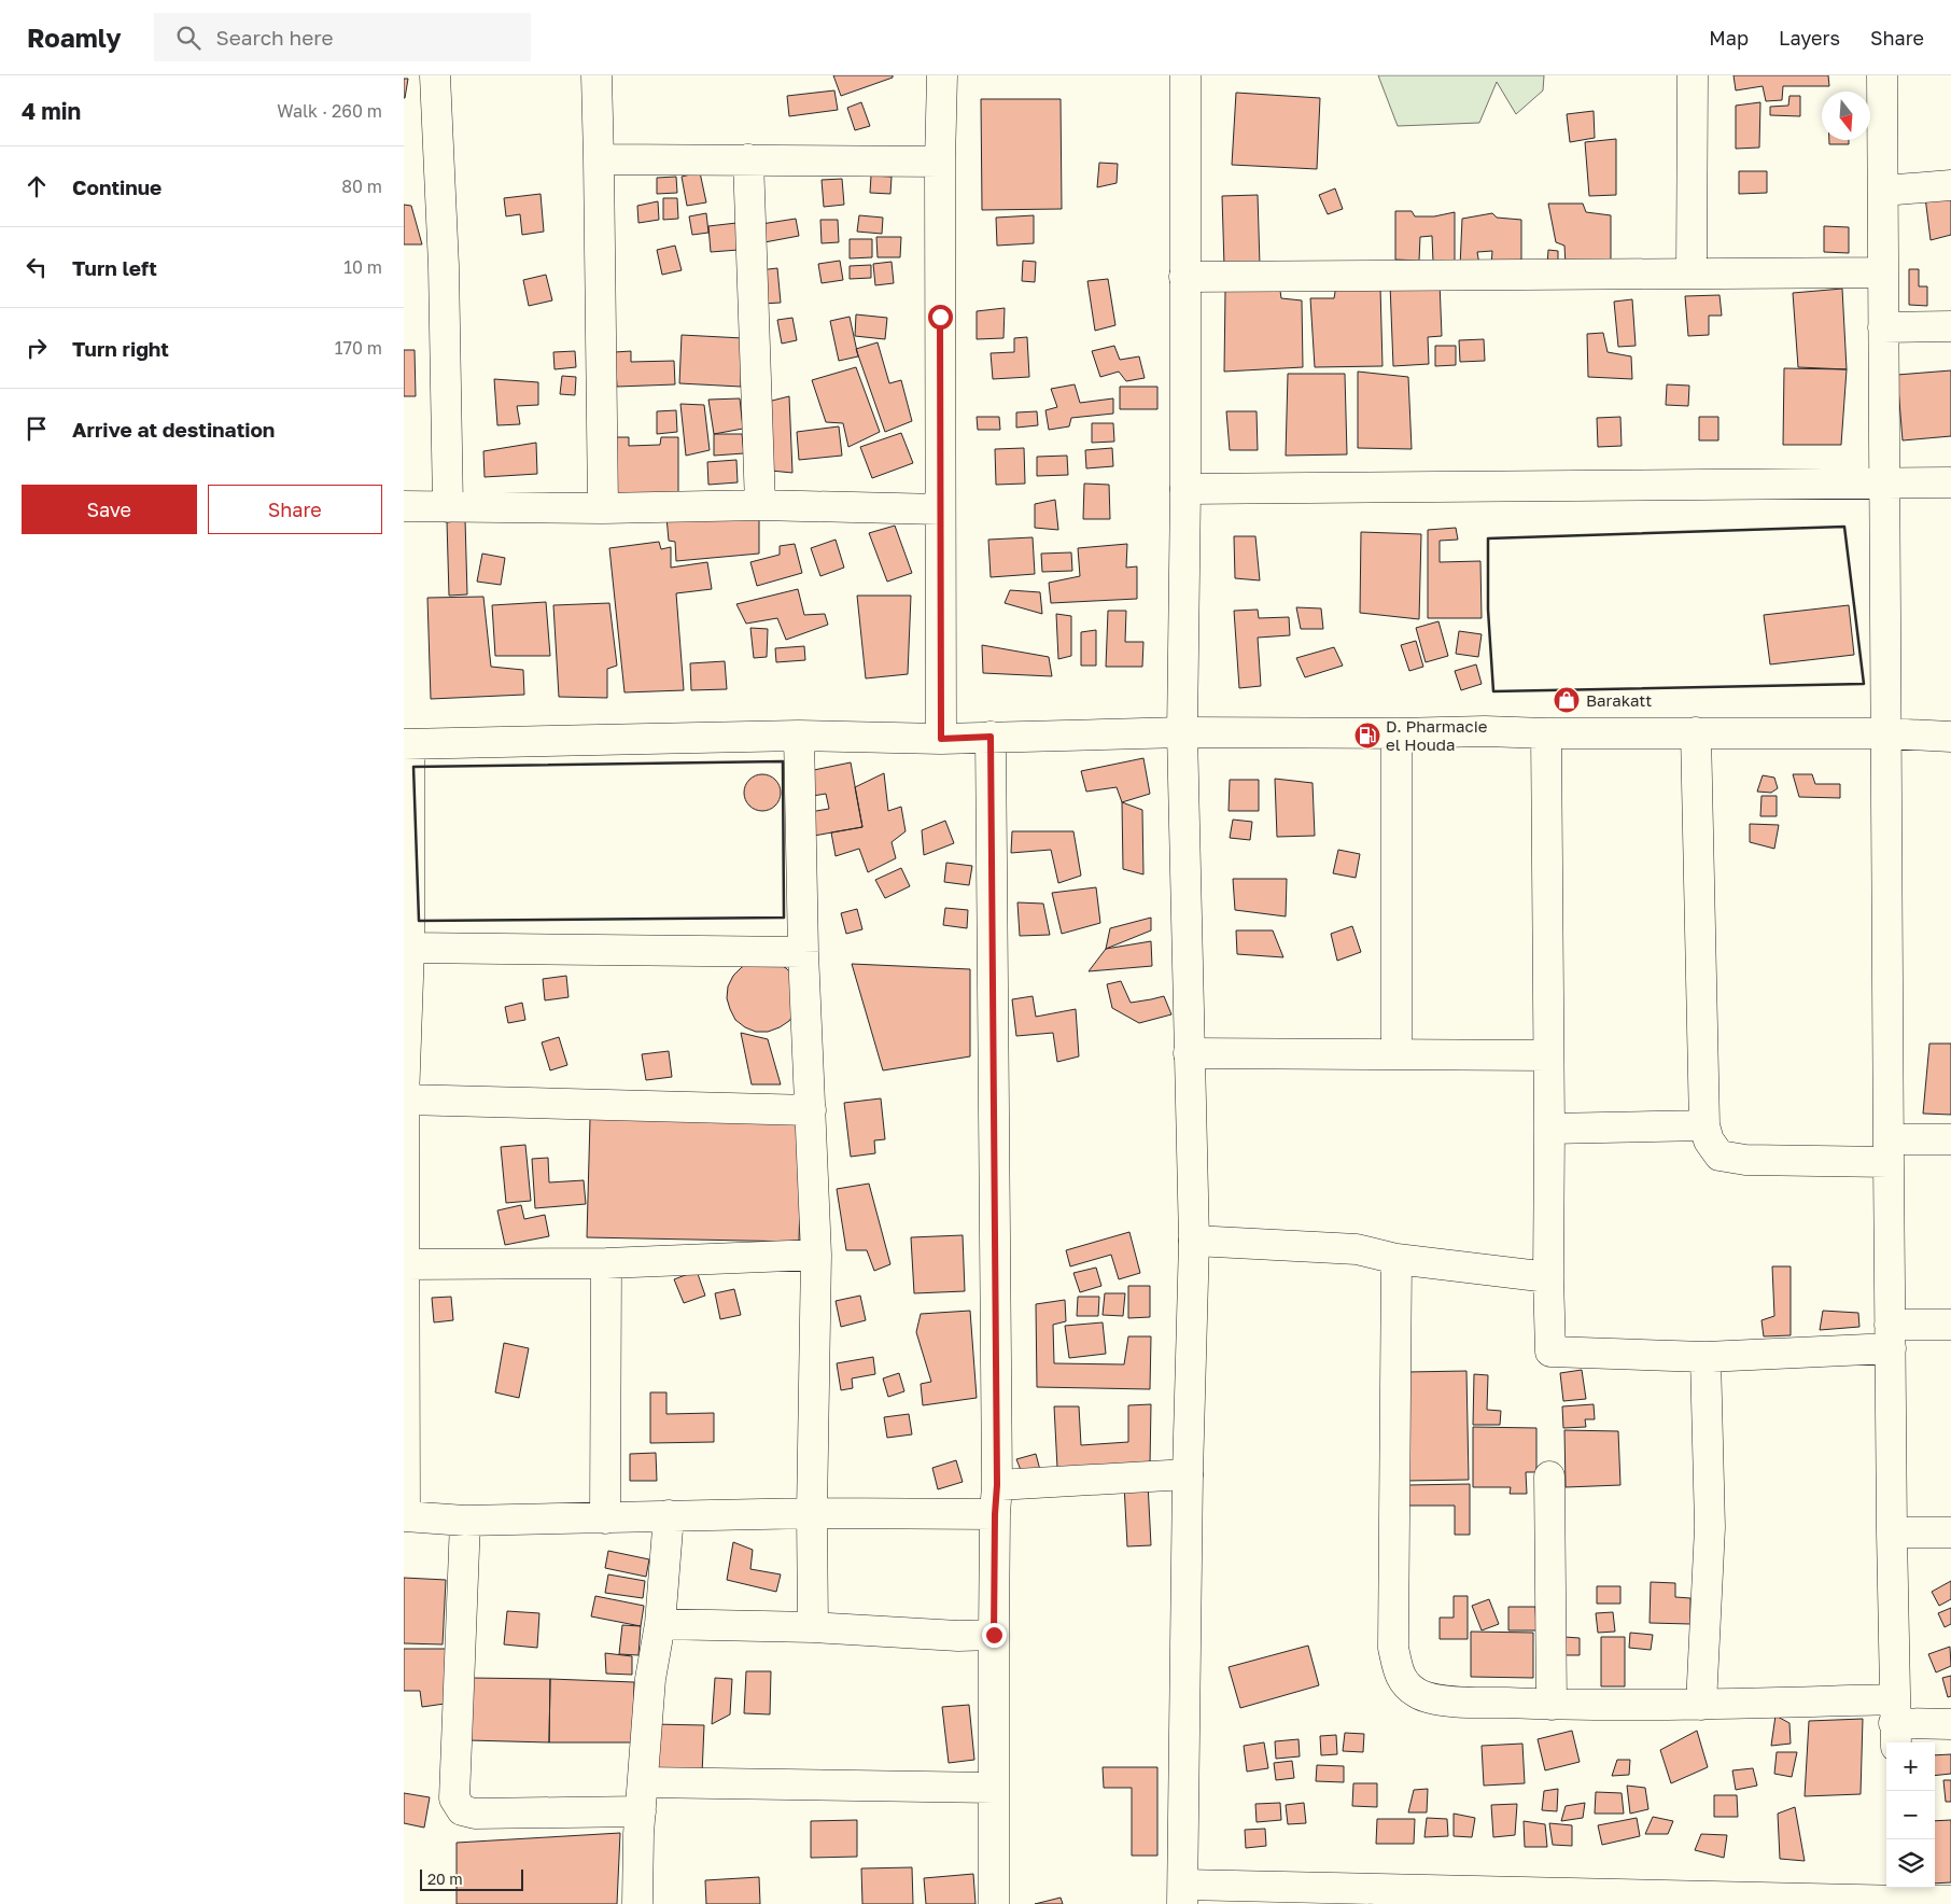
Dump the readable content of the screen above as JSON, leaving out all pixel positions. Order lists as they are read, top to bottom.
{
  "places": {
    "shop": ["Barakatt"],
    "fuel station": ["D. Pharmacie el Houda"]
  },
  "scale_bar": "20 m",
  "north": "bottom",
  "page": {
    "header": "Roamly",
    "search": "Search here",
    "nav": ["Map", "Layers", "Share"],
    "heading": ["4 min", "Walk · 260 m"],
    "list": [
      ["Continue", "80 m"],
      ["Turn left", "10 m"],
      ["Turn right", "170 m"],
      "Arrive at destination"
    ],
    "buttons": ["Save", "Share"],
    "map_buttons": ["+", "−"],
    "scale": "20 m"
  }
}
